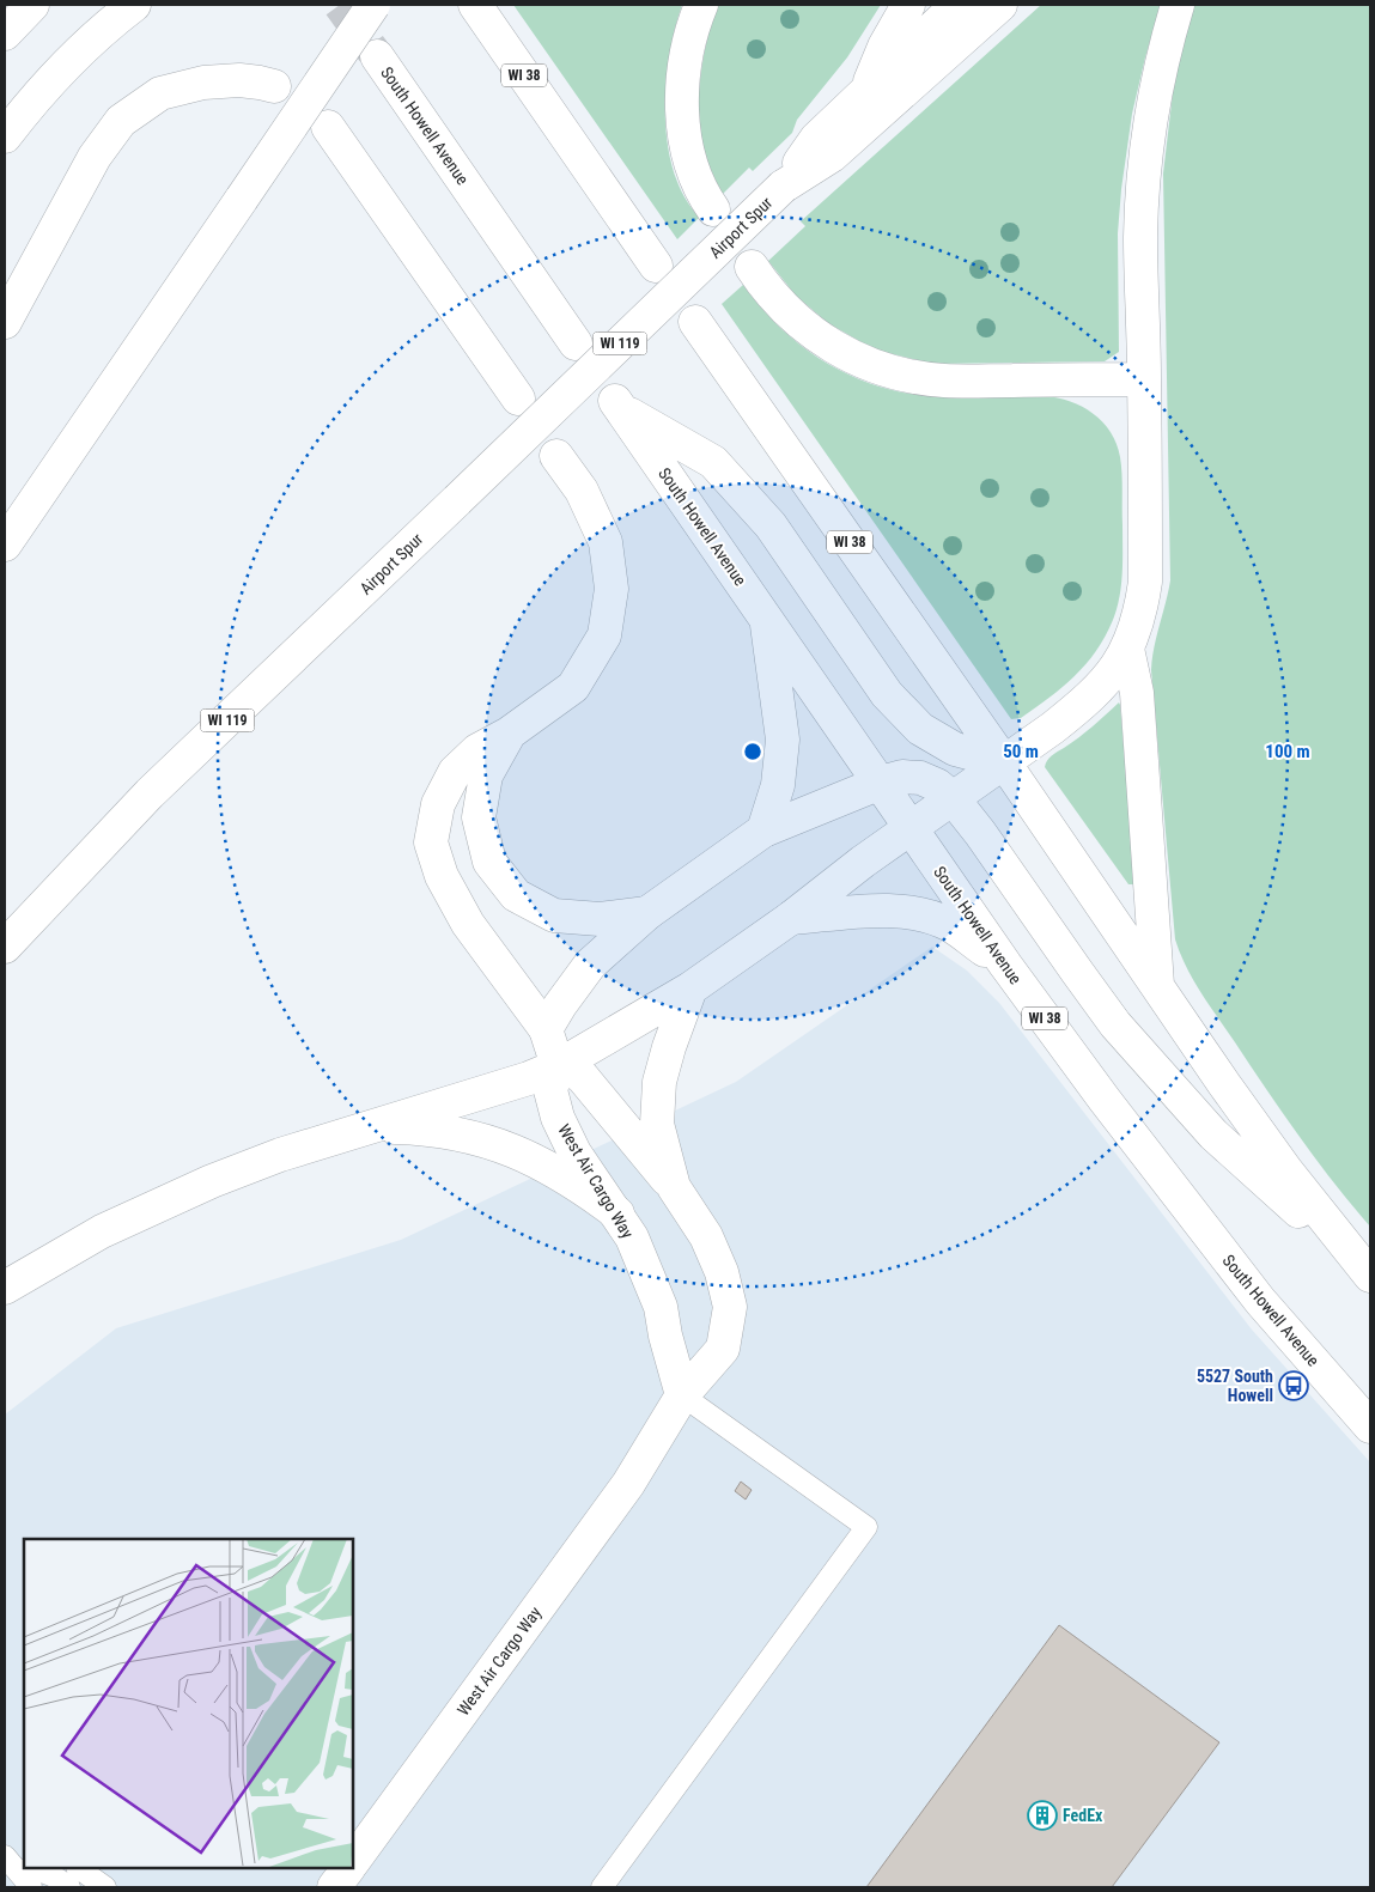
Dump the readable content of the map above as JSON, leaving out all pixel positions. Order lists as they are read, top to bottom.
{
  "streets": {
    "main road": [
      "WI 38",
      "South Howell Avenue",
      "Airport Spur",
      "WI 119",
      "West Air Cargo Way"
    ]
  },
  "crossings": [
    ["WI 38", "South Howell Avenue"]
  ],
  "places": {
    "bus stop": ["5527 South Howell"],
    "building": ["FedEx"]
  },
  "rings": ["50 m", "100 m"]
}
